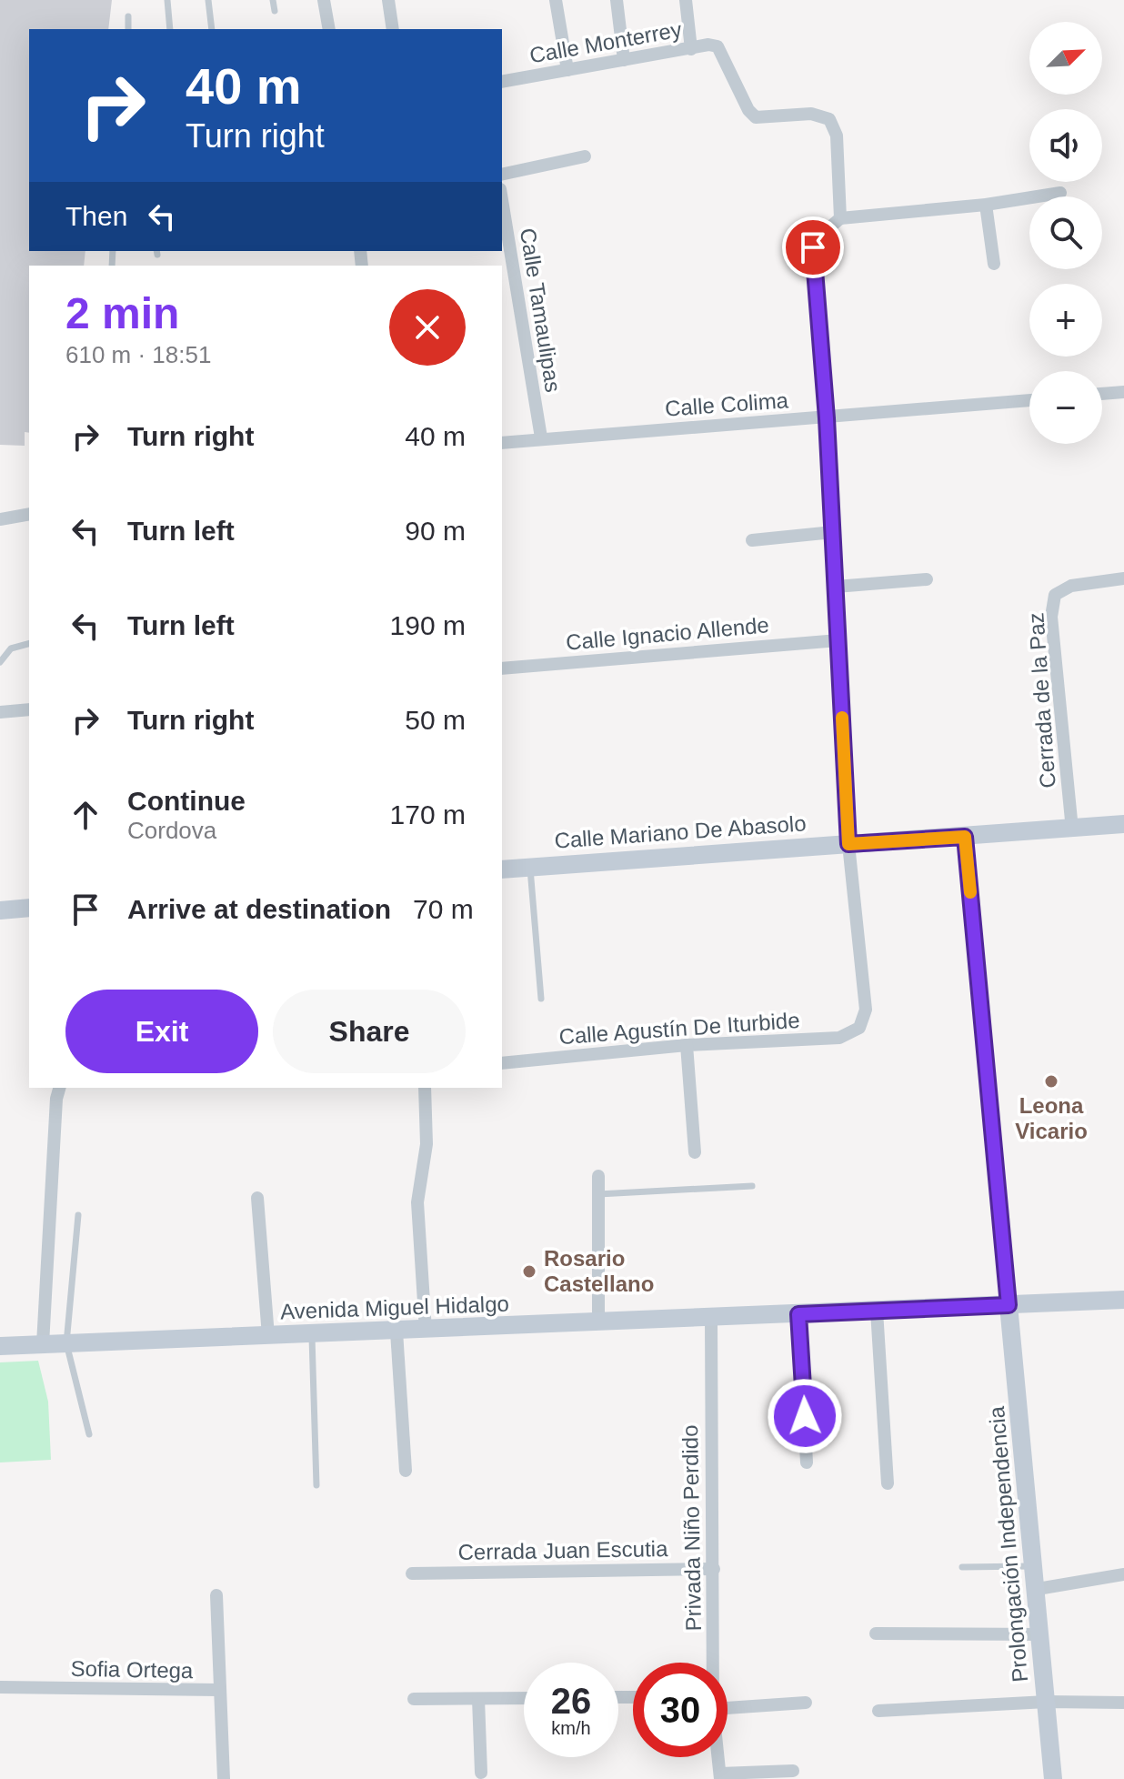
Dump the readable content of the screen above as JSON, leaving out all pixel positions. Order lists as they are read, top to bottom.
{
  "streets": {
    "street": [
      "Calle Monterrey",
      "Calle Tamaulipas",
      "Calle Colima",
      "Calle Ignacio Allende",
      "Cerrada de la Paz",
      "Calle Mariano De Abasolo",
      "Calle Agustín De Iturbide",
      "Avenida Miguel Hidalgo",
      "Privada Niño Perdido",
      "Prolongación Independencia",
      "Cerrada Juan Escutia",
      "Sofia Ortega"
    ]
  },
  "crossings": [
    ["Calle Tamaulipas", "Calle Colima"],
    ["Cerrada de la Paz", "Calle Mariano De Abasolo"],
    ["Calle Mariano De Abasolo", "Calle Agustín De Iturbide"],
    ["Avenida Miguel Hidalgo", "Privada Niño Perdido"],
    ["Avenida Miguel Hidalgo", "Prolongación Independencia"],
    ["Privada Niño Perdido", "Cerrada Juan Escutia"]
  ],
  "places": ["Leona Vicario", "Rosario Castellano"],
  "north": "top right",
  "page": {
    "map_buttons": ["+", "−"],
    "turn": ["40 m", "Turn right"],
    "then": "Then",
    "heading": ["2 min", "610 m · 18:51"],
    "list": [
      {
        "name": "Turn right",
        "value": "40 m"
      },
      {
        "name": "Turn left",
        "value": "90 m"
      },
      {
        "name": "Turn left",
        "value": "190 m"
      },
      {
        "name": "Turn right",
        "value": "50 m"
      },
      {
        "name": "Continue",
        "note": "Cordova",
        "value": "170 m"
      },
      {
        "name": "Arrive at destination",
        "value": "70 m"
      }
    ],
    "buttons": ["Exit", "Share"],
    "speed": "26 km/h",
    "limit": "30"
  }
}
